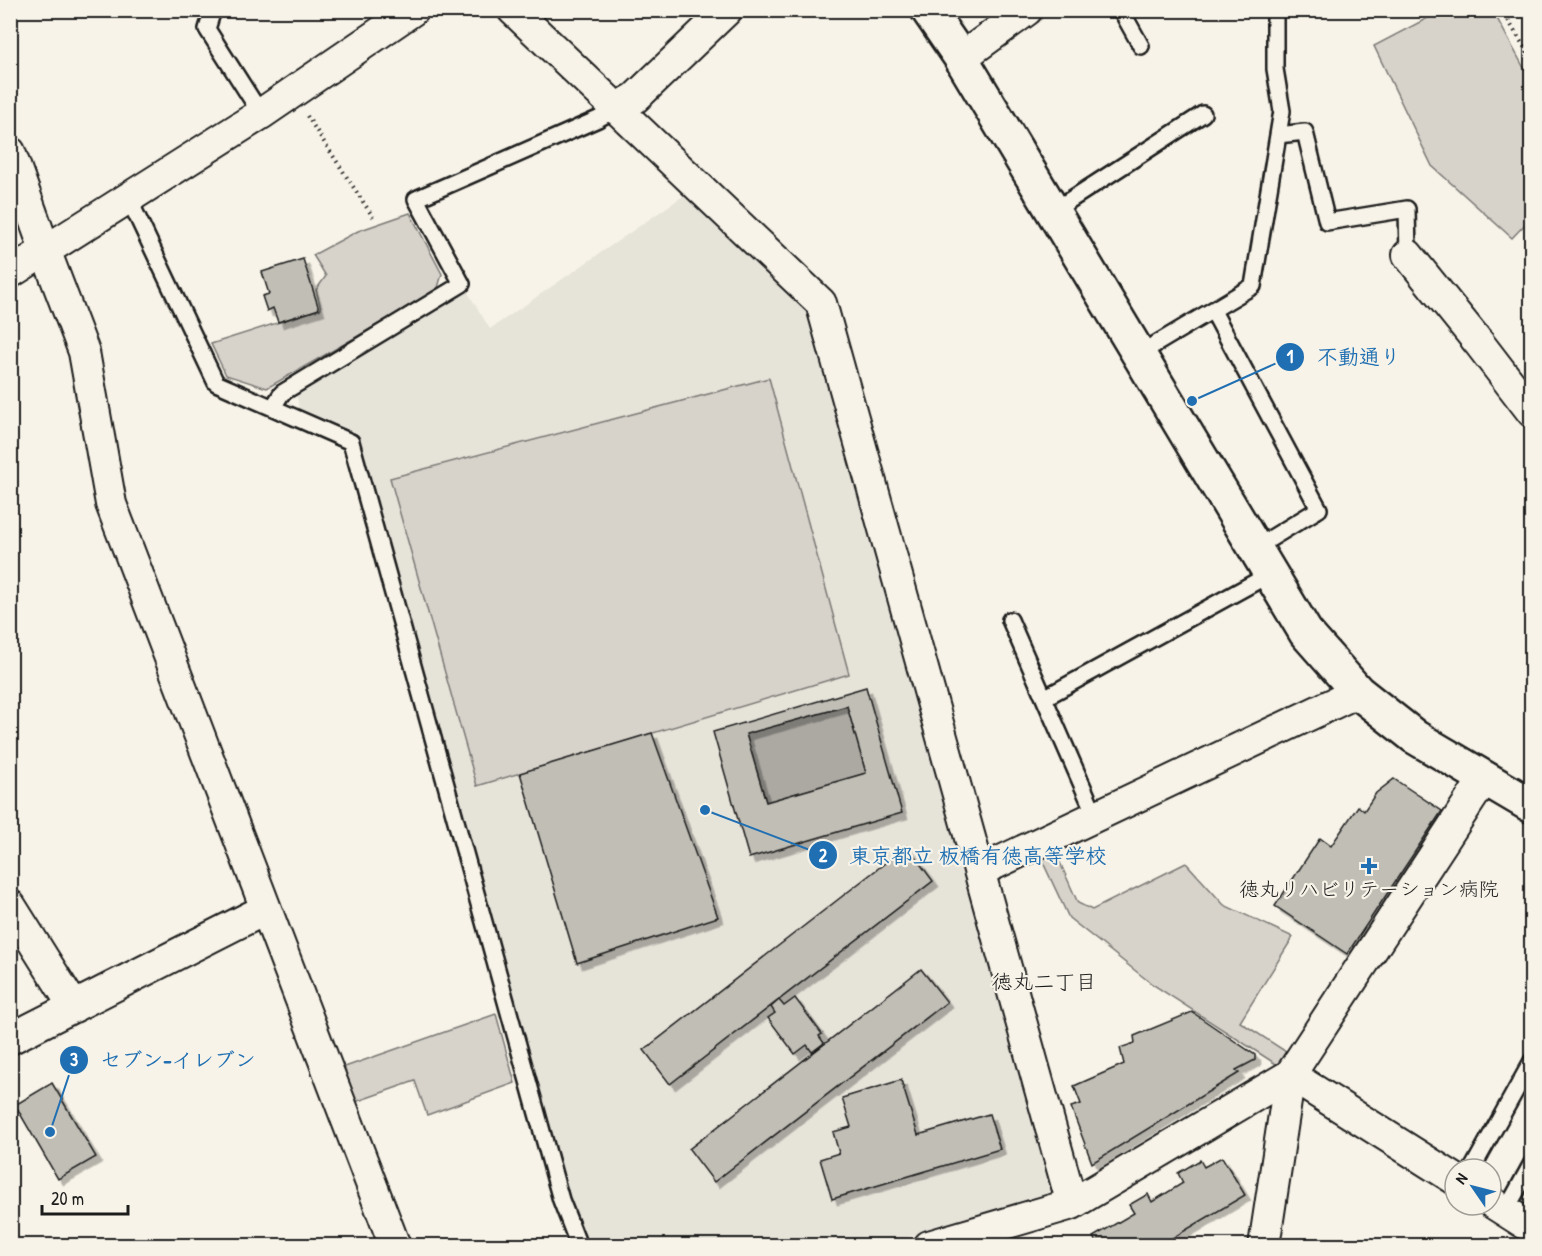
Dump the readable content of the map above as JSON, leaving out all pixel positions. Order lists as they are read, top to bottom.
{
  "districts": ["徳丸二丁目"],
  "places": {
    "other": ["不動通り", "東京都立 板橋有徳高等学校", "セブン-イレブン"],
    "health": ["徳丸リハビリテーション病院"]
  },
  "scale_bar": "20 m",
  "north": "top left"
}
